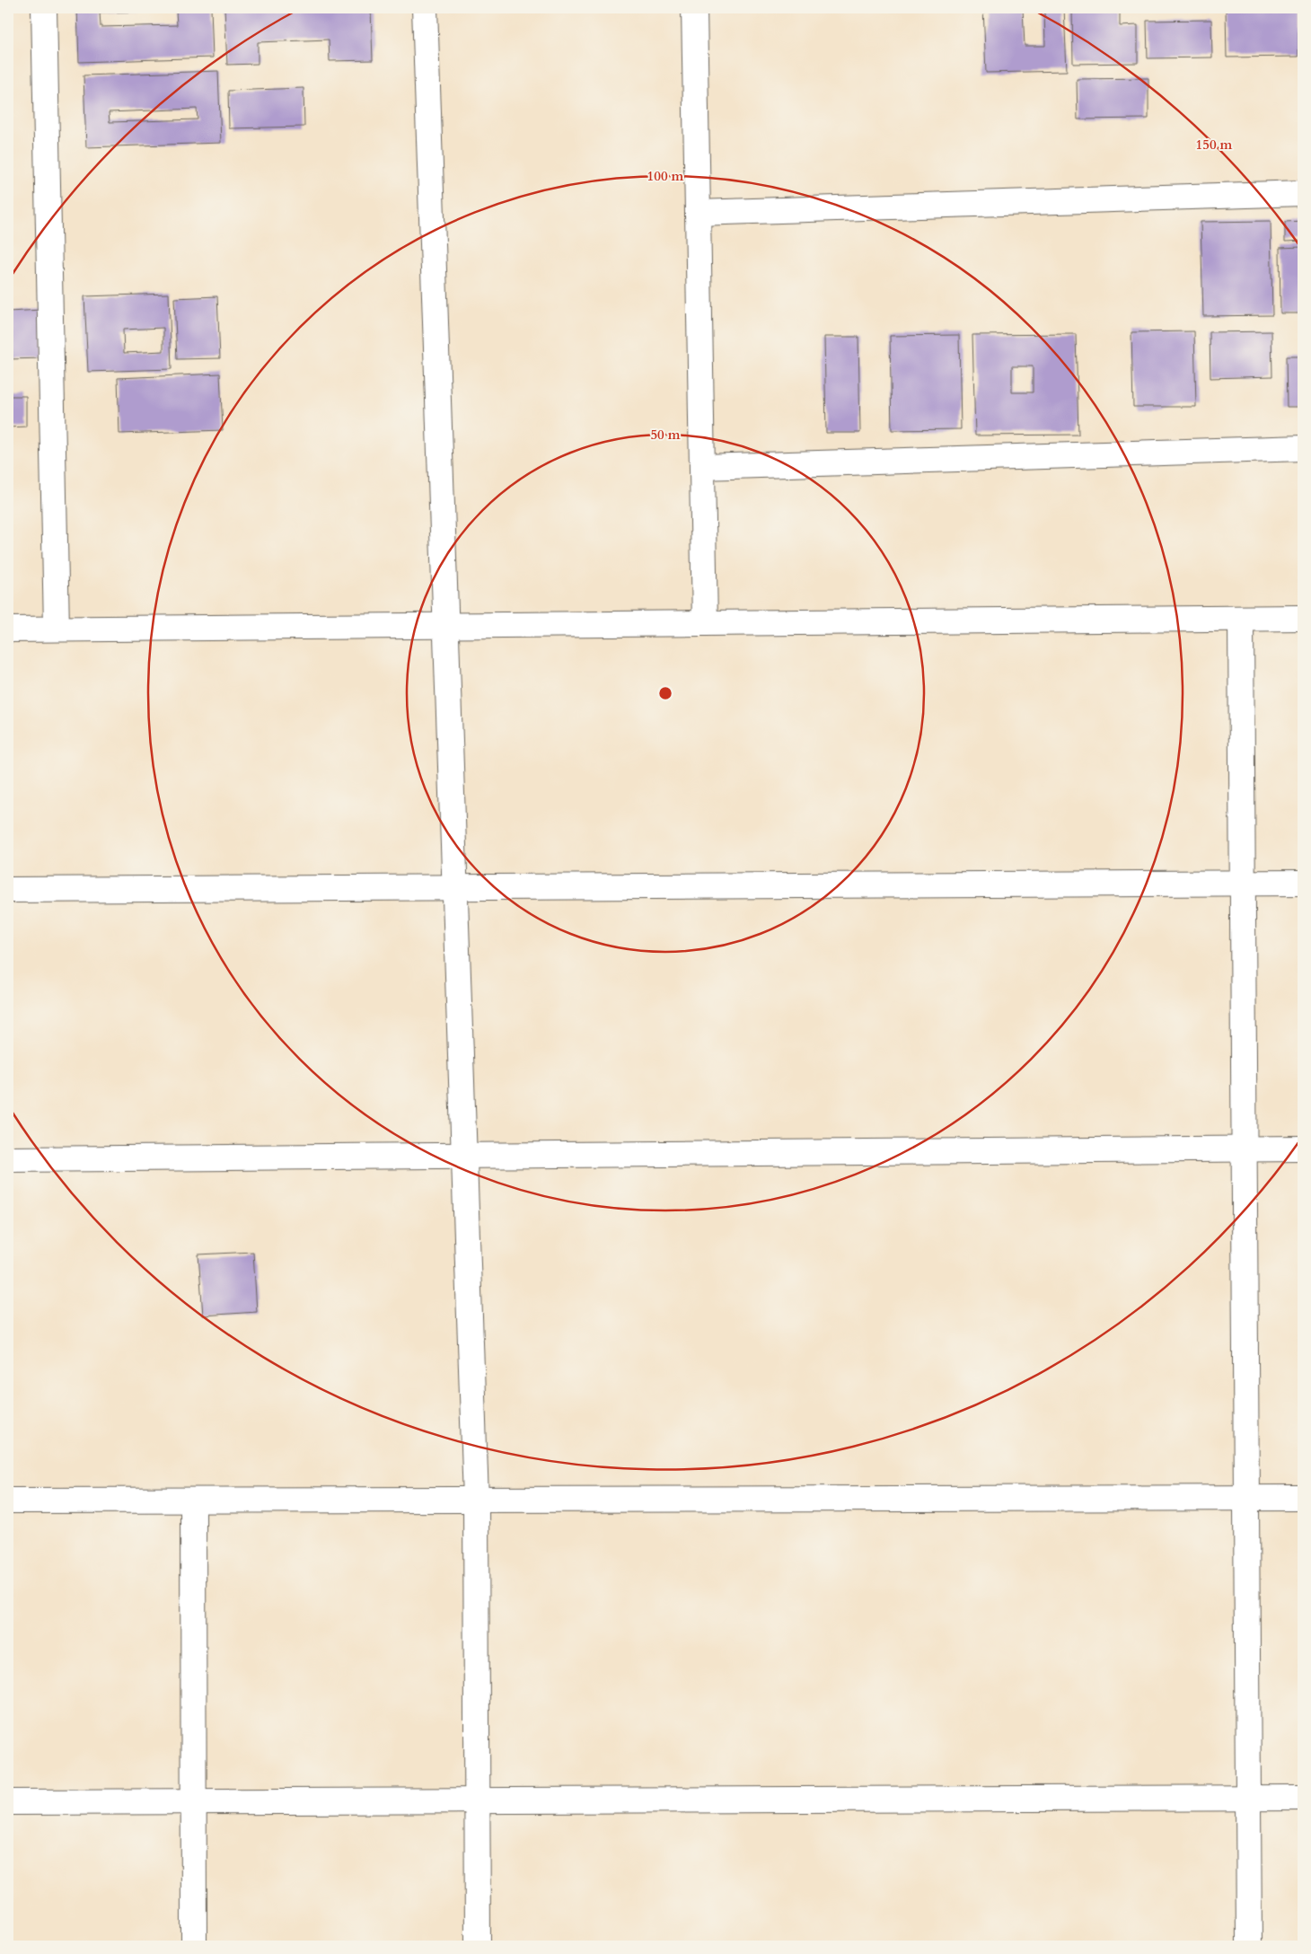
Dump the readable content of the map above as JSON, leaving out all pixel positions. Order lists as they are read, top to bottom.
{
  "rings": ["150 m", "100 m", "50 m"]
}
